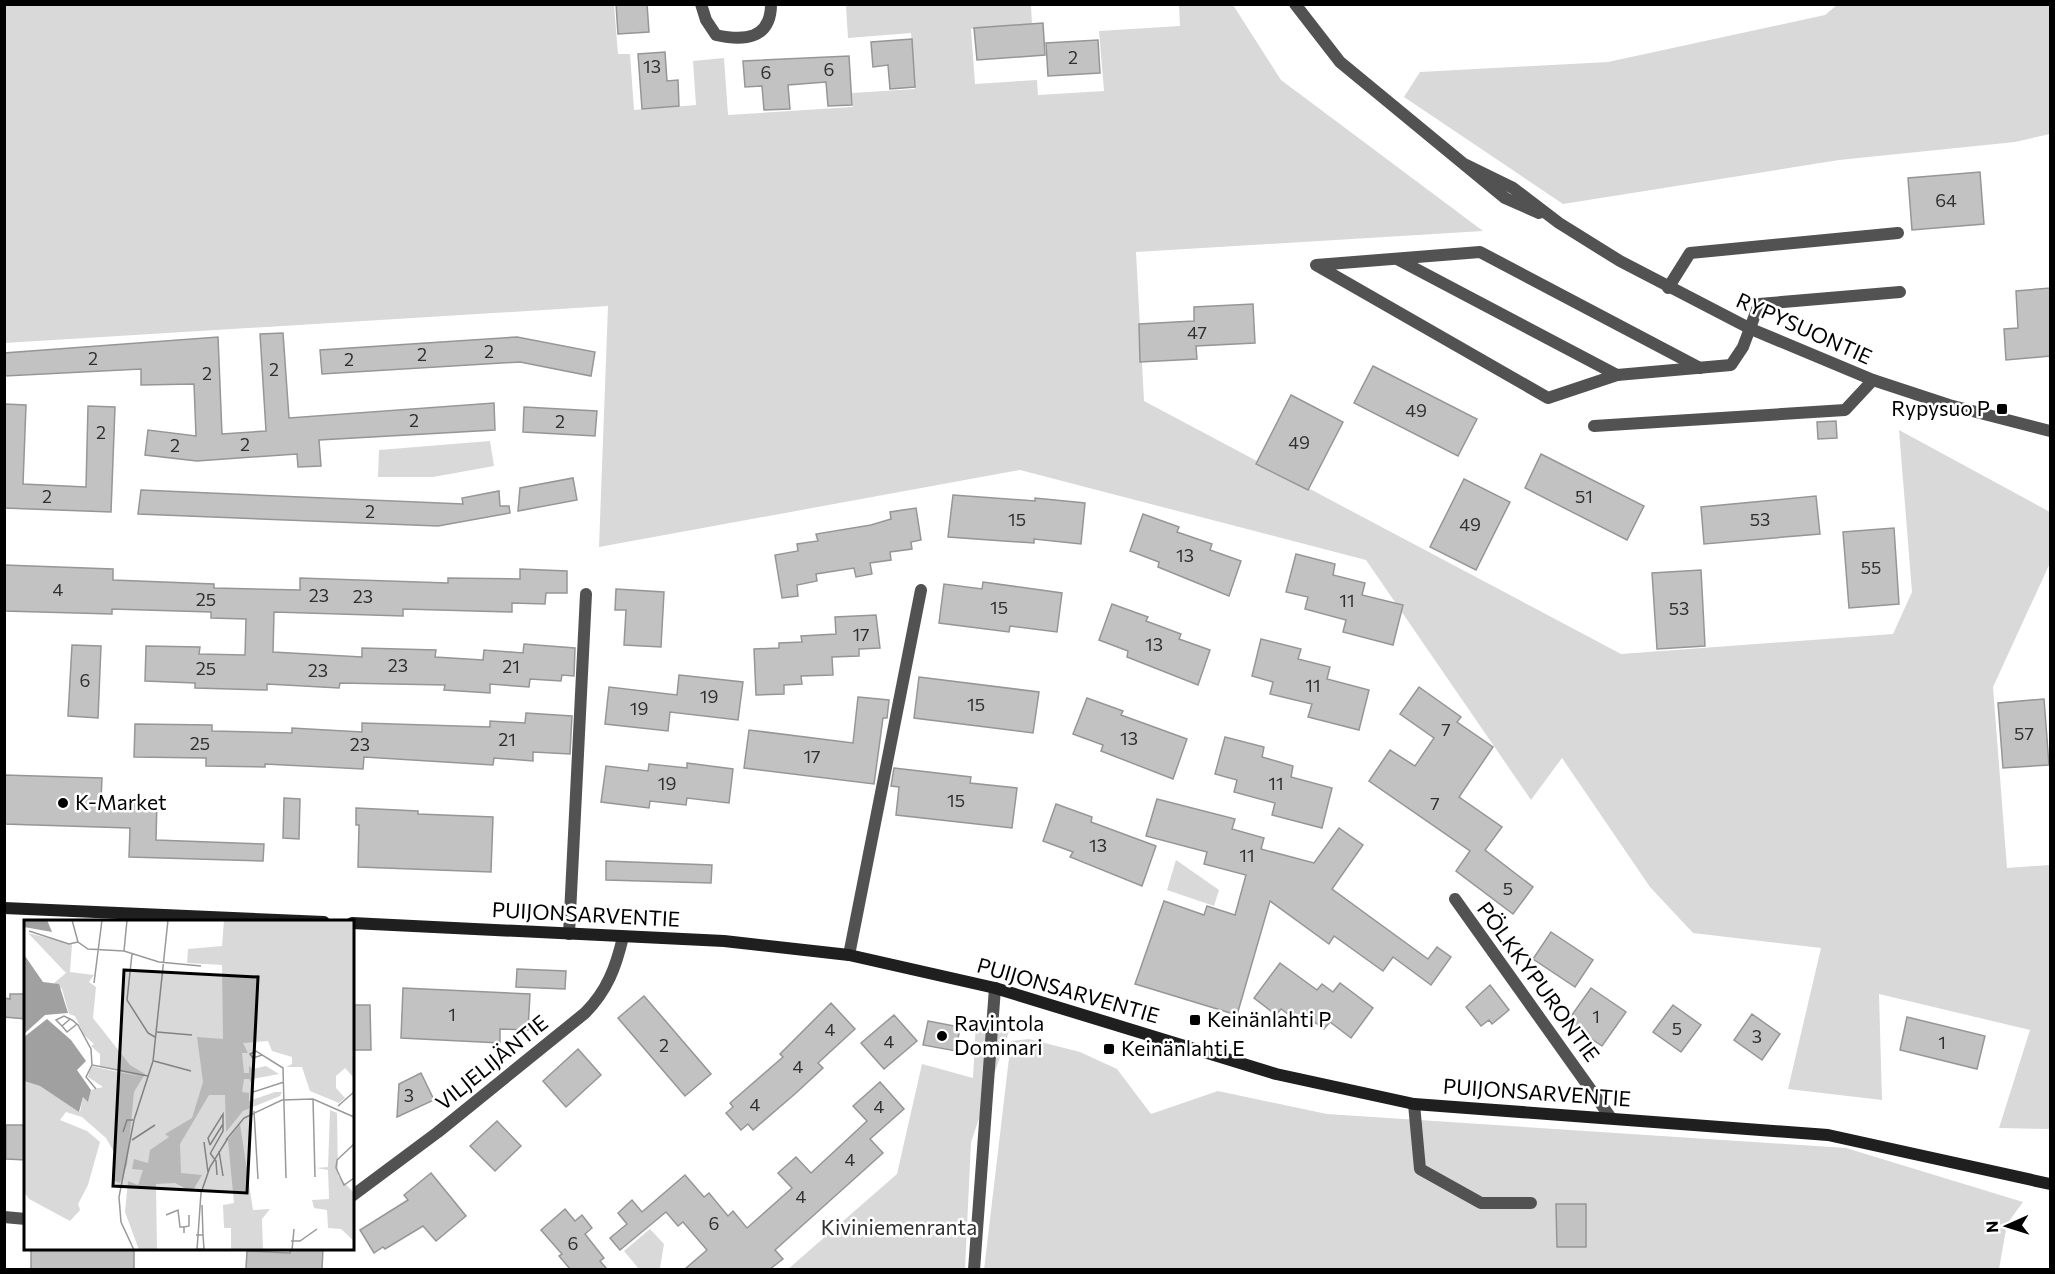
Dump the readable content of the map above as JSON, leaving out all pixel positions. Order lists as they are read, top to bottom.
{
  "streets": {
    "main road": ["PUIJONSARVENTIE"],
    "street": ["RYPYSUONTIE", "PÖLKKYPURONTIE", "VILJELIJÄNTIE"]
  },
  "crossings": [
    ["PUIJONSARVENTIE", "PÖLKKYPURONTIE"],
    ["PUIJONSARVENTIE", "VILJELIJÄNTIE"]
  ],
  "parks": ["Kiviniemenranta"],
  "places": {
    "transit": ["Rypysuo P", "Keinänlahti P", "Keinänlahti E"],
    "other": ["K-Market", "Ravintola Dominari"]
  },
  "house_numbers": [
    "2",
    "13",
    "6",
    "6",
    "64",
    "47",
    "2",
    "2",
    "2",
    "2",
    "2",
    "2",
    "49",
    "2",
    "2",
    "2",
    "49",
    "2",
    "2",
    "2",
    "51",
    "2",
    "15",
    "53",
    "49",
    "13",
    "55",
    "4",
    "23",
    "23",
    "25",
    "11",
    "15",
    "53",
    "17",
    "13",
    "23",
    "21",
    "25",
    "23",
    "6",
    "11",
    "19",
    "15",
    "19",
    "7",
    "57",
    "13",
    "21",
    "25",
    "23",
    "17",
    "19",
    "11",
    "15",
    "7",
    "13",
    "11",
    "5",
    "1",
    "1",
    "5",
    "4",
    "3",
    "4",
    "1",
    "2",
    "4",
    "3",
    "4",
    "4",
    "4",
    "4",
    "6",
    "6"
  ],
  "north": "left"
}
